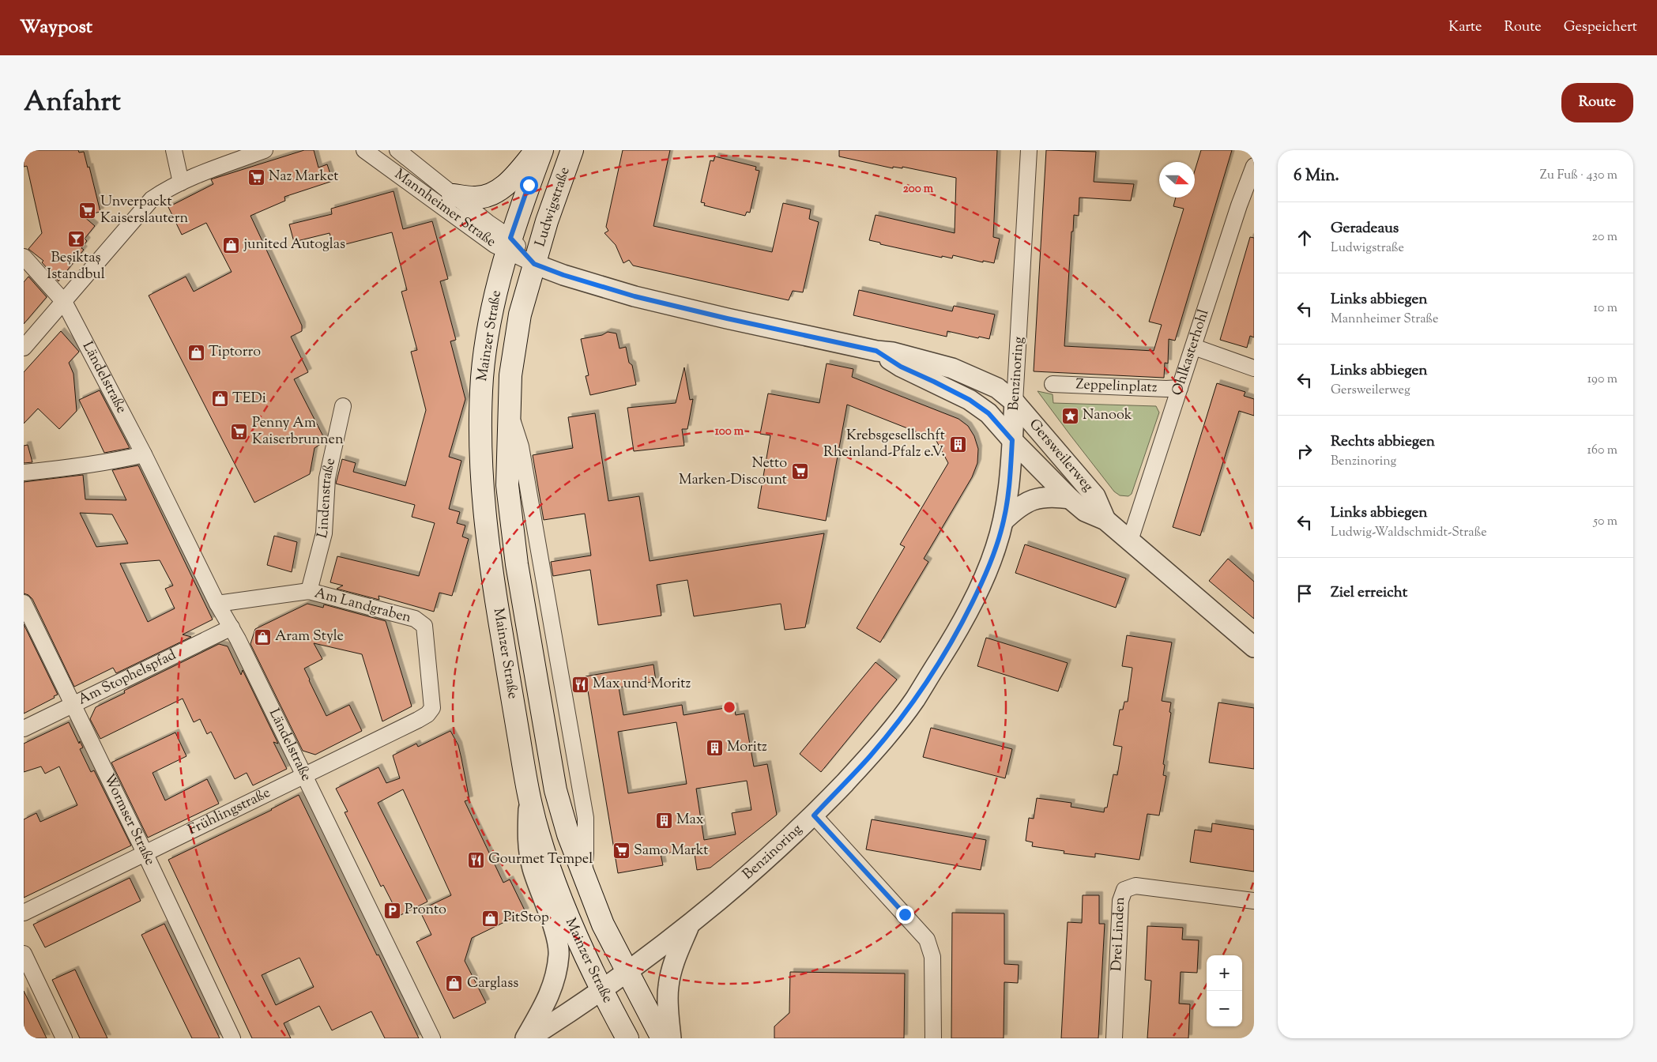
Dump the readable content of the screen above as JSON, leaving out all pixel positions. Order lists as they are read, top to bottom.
{
  "streets": {
    "main road": ["Ludwigstraße", "Mainzer Straße"],
    "street": [
      "Mannheimer Straße",
      "Ohlkasterhohl",
      "Benzinoring",
      "Ländelstraße",
      "Zeppelinplatz",
      "Gersweilerweg",
      "Lindenstraße",
      "Am Landgraben",
      "Am Stophelspfad",
      "Frühlingstraße",
      "Wormser Straße",
      "Drei Linden"
    ]
  },
  "crossings": [
    ["Ludwigstraße", "Mannheimer Straße"],
    ["Ludwigstraße", "Mainzer Straße"],
    ["Ludwigstraße", "Gersweilerweg"],
    ["Mannheimer Straße", "Mainzer Straße"],
    ["Mannheimer Straße", "Gersweilerweg"],
    ["Mainzer Straße", "Benzinoring"],
    ["Mainzer Straße", "Gersweilerweg"],
    ["Ohlkasterhohl", "Zeppelinplatz"],
    ["Ohlkasterhohl", "Gersweilerweg"],
    ["Benzinoring", "Gersweilerweg"],
    ["Ländelstraße", "Am Landgraben"],
    ["Ländelstraße", "Am Stophelspfad"],
    ["Ländelstraße", "Frühlingstraße"],
    ["Lindenstraße", "Am Landgraben"],
    ["Am Landgraben", "Frühlingstraße"],
    ["Am Stophelspfad", "Wormser Straße"],
    ["Frühlingstraße", "Wormser Straße"]
  ],
  "places": {
    "supermarket": [
      "Naz Market",
      "Unverpackt Kaiserslautern",
      "Penny Am Kaiserbrunnen",
      "Netto Marken-Discount",
      "Samo Markt"
    ],
    "bar": ["Beşiktaş Istandbul"],
    "shop": [
      "junited Autoglas",
      "Tiptorro",
      "TEDi",
      "Aram Style",
      "PitStop",
      "Carglass"
    ],
    "place": ["Nanook"],
    "building": ["Krebsgesellschft Rheinland-Pfalz e.V.", "Moritz", "Max"],
    "restaurant": ["Max und Moritz", "Gourmet Tempel"],
    "parking": ["Pronto"]
  },
  "north": "right",
  "page": {
    "header": "Waypost",
    "nav": ["Karte", "Route", "Gespeichert"],
    "title": "Anfahrt",
    "buttons": "Route",
    "heading": ["6 Min.", "Zu Fuß · 430 m"],
    "list": [
      ["Geradeaus", "Ludwigstraße", "20 m"],
      ["Links abbiegen", "Mannheimer Straße", "10 m"],
      ["Links abbiegen", "Gersweilerweg", "190 m"],
      ["Rechts abbiegen", "Benzinoring", "160 m"],
      ["Links abbiegen", "Ludwig-Waldschmidt-Straße", "50 m"],
      "Ziel erreicht"
    ],
    "map_buttons": ["+", "−"]
  },
  "rings": ["200 m", "100 m"]
}
